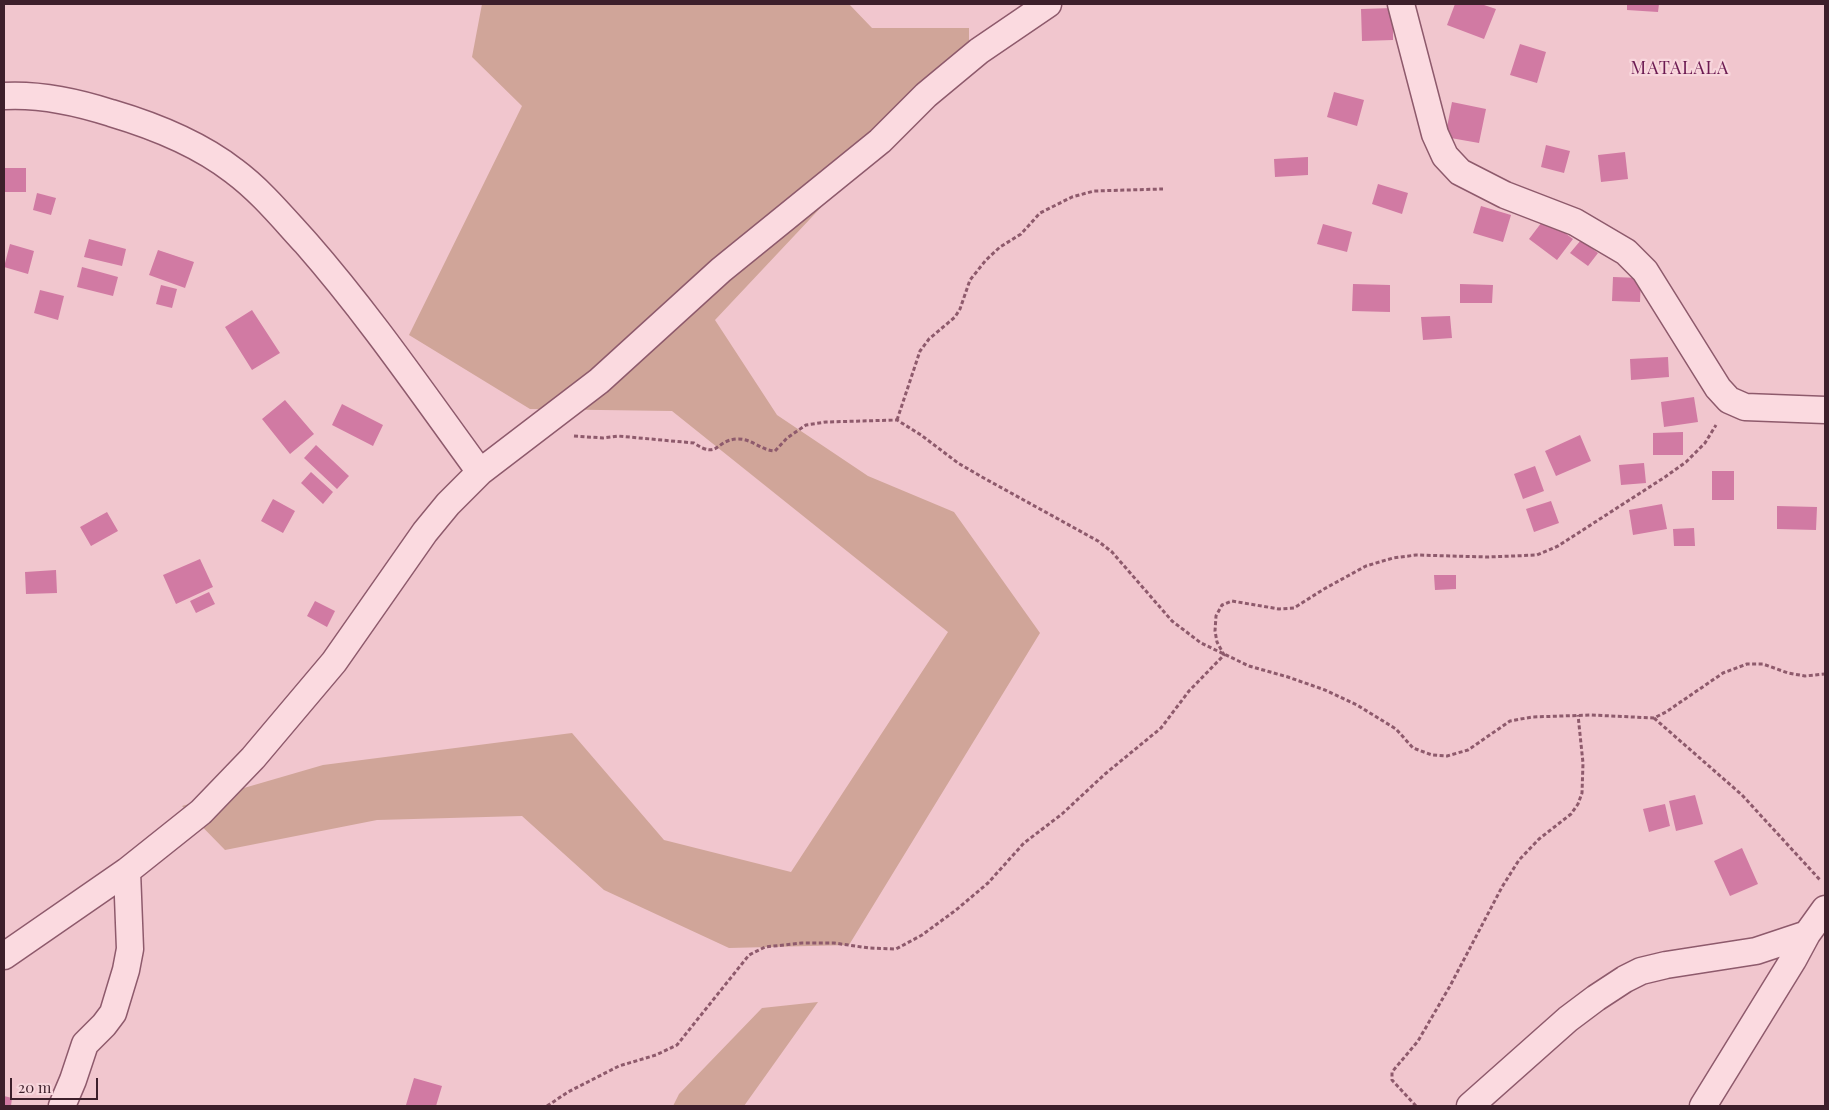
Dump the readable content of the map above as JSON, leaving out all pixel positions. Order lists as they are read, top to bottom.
{
  "districts": ["MATALALA"],
  "scale_bar": "20 m"
}
